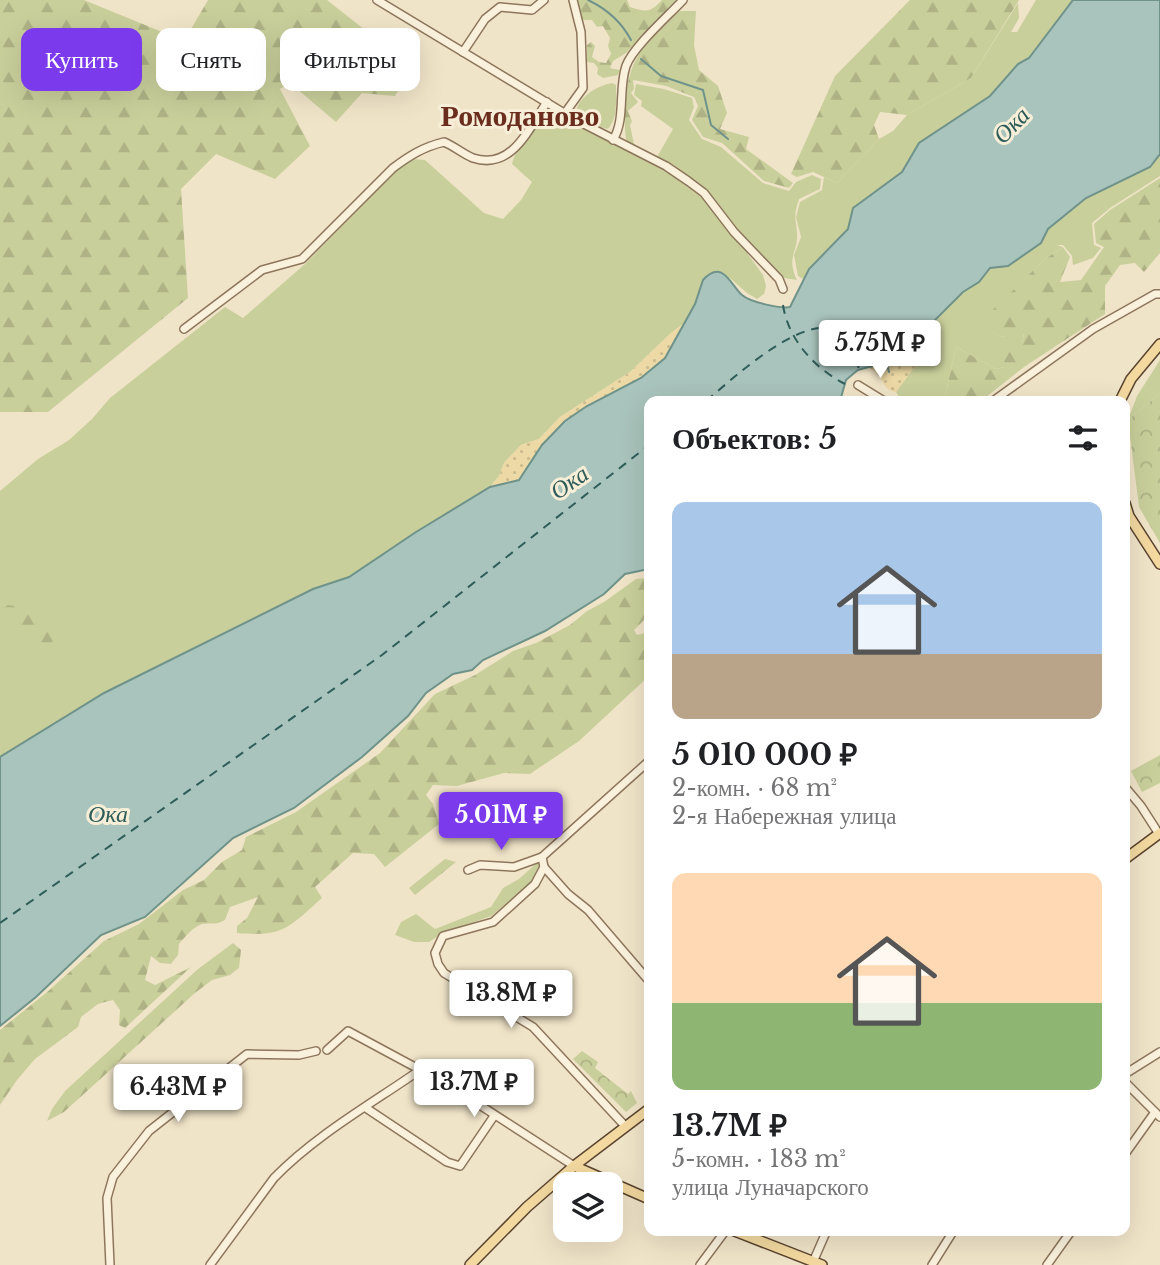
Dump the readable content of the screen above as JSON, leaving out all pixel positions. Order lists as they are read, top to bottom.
{
  "districts": ["Ромоданово"],
  "water": ["Ока"],
  "page": {
    "chip": ["Купить", "Снять", "Фильтры"],
    "price": [
      "5.75M ₽",
      "5.01M ₽",
      "13.8M ₽",
      "13.7M ₽",
      "6.43M ₽"
    ],
    "heading": "Объектов: 5",
    "list": [
      {
        "name": "5 010 000 ₽",
        "note": "2-комн. · 68 m² · 2-я Набережная улица"
      },
      {
        "name": "13.7M ₽",
        "note": "5-комн. · 183 m² · улица Луначарского"
      }
    ]
  }
}
